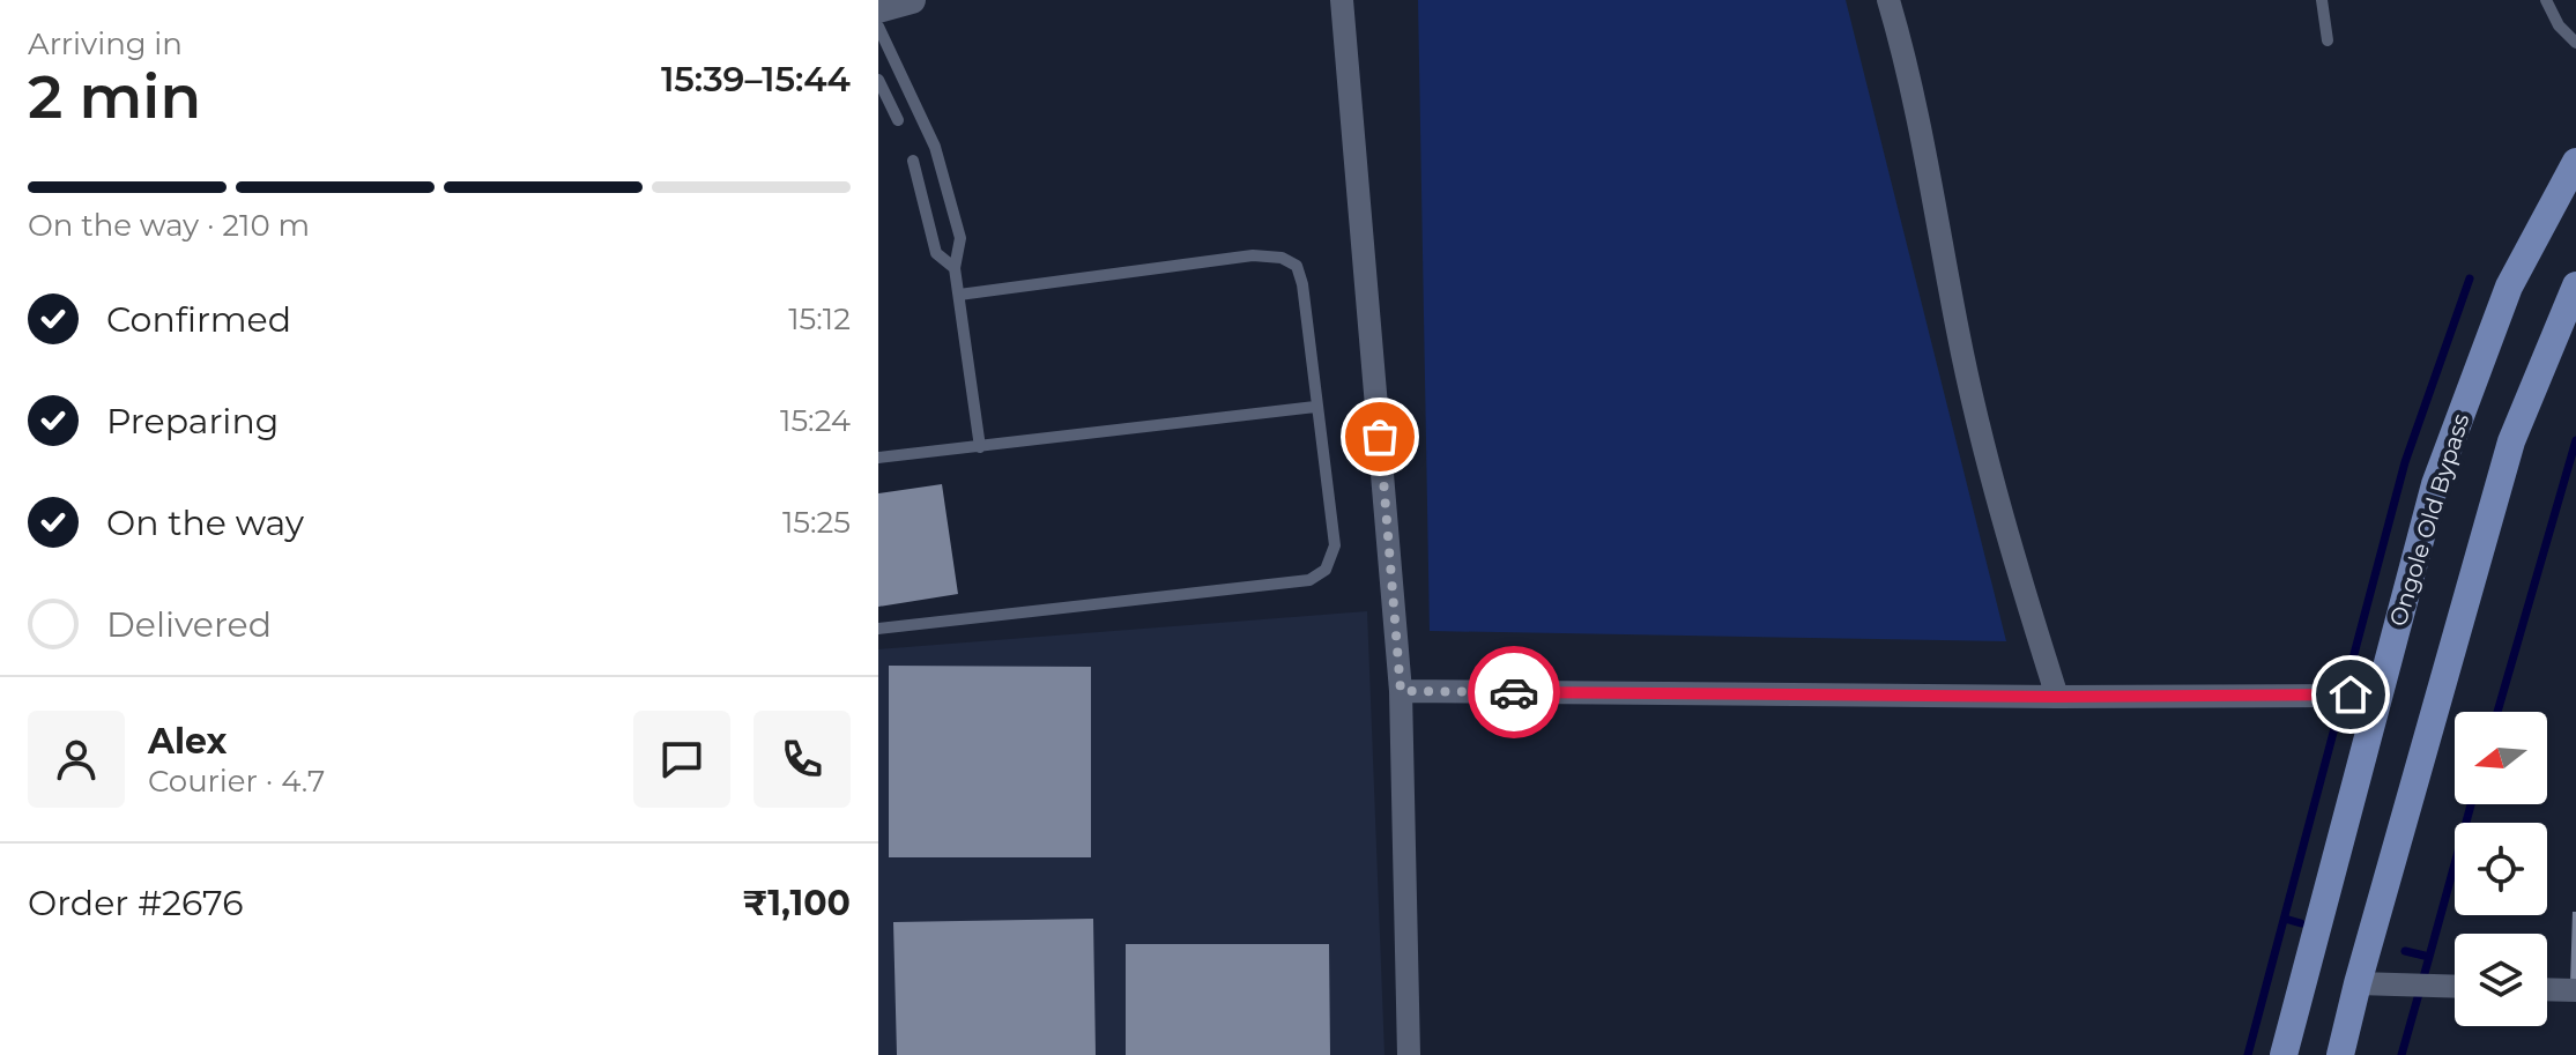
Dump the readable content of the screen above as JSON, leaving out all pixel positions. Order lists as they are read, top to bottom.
{
  "streets": {
    "main road": ["Ongole Old Bypass"]
  },
  "north": "left",
  "page": {
    "heading": ["2 min", "Arriving in", "15:39–15:44"],
    "panel": [
      "Alex",
      "Courier · 4.7",
      "Order #2676",
      "₹1,100"
    ],
    "bar": "On the way · 210 m",
    "list": [
      ["Confirmed", "15:12"],
      ["Preparing", "15:24"],
      ["On the way", "15:25"],
      "Delivered"
    ]
  }
}
